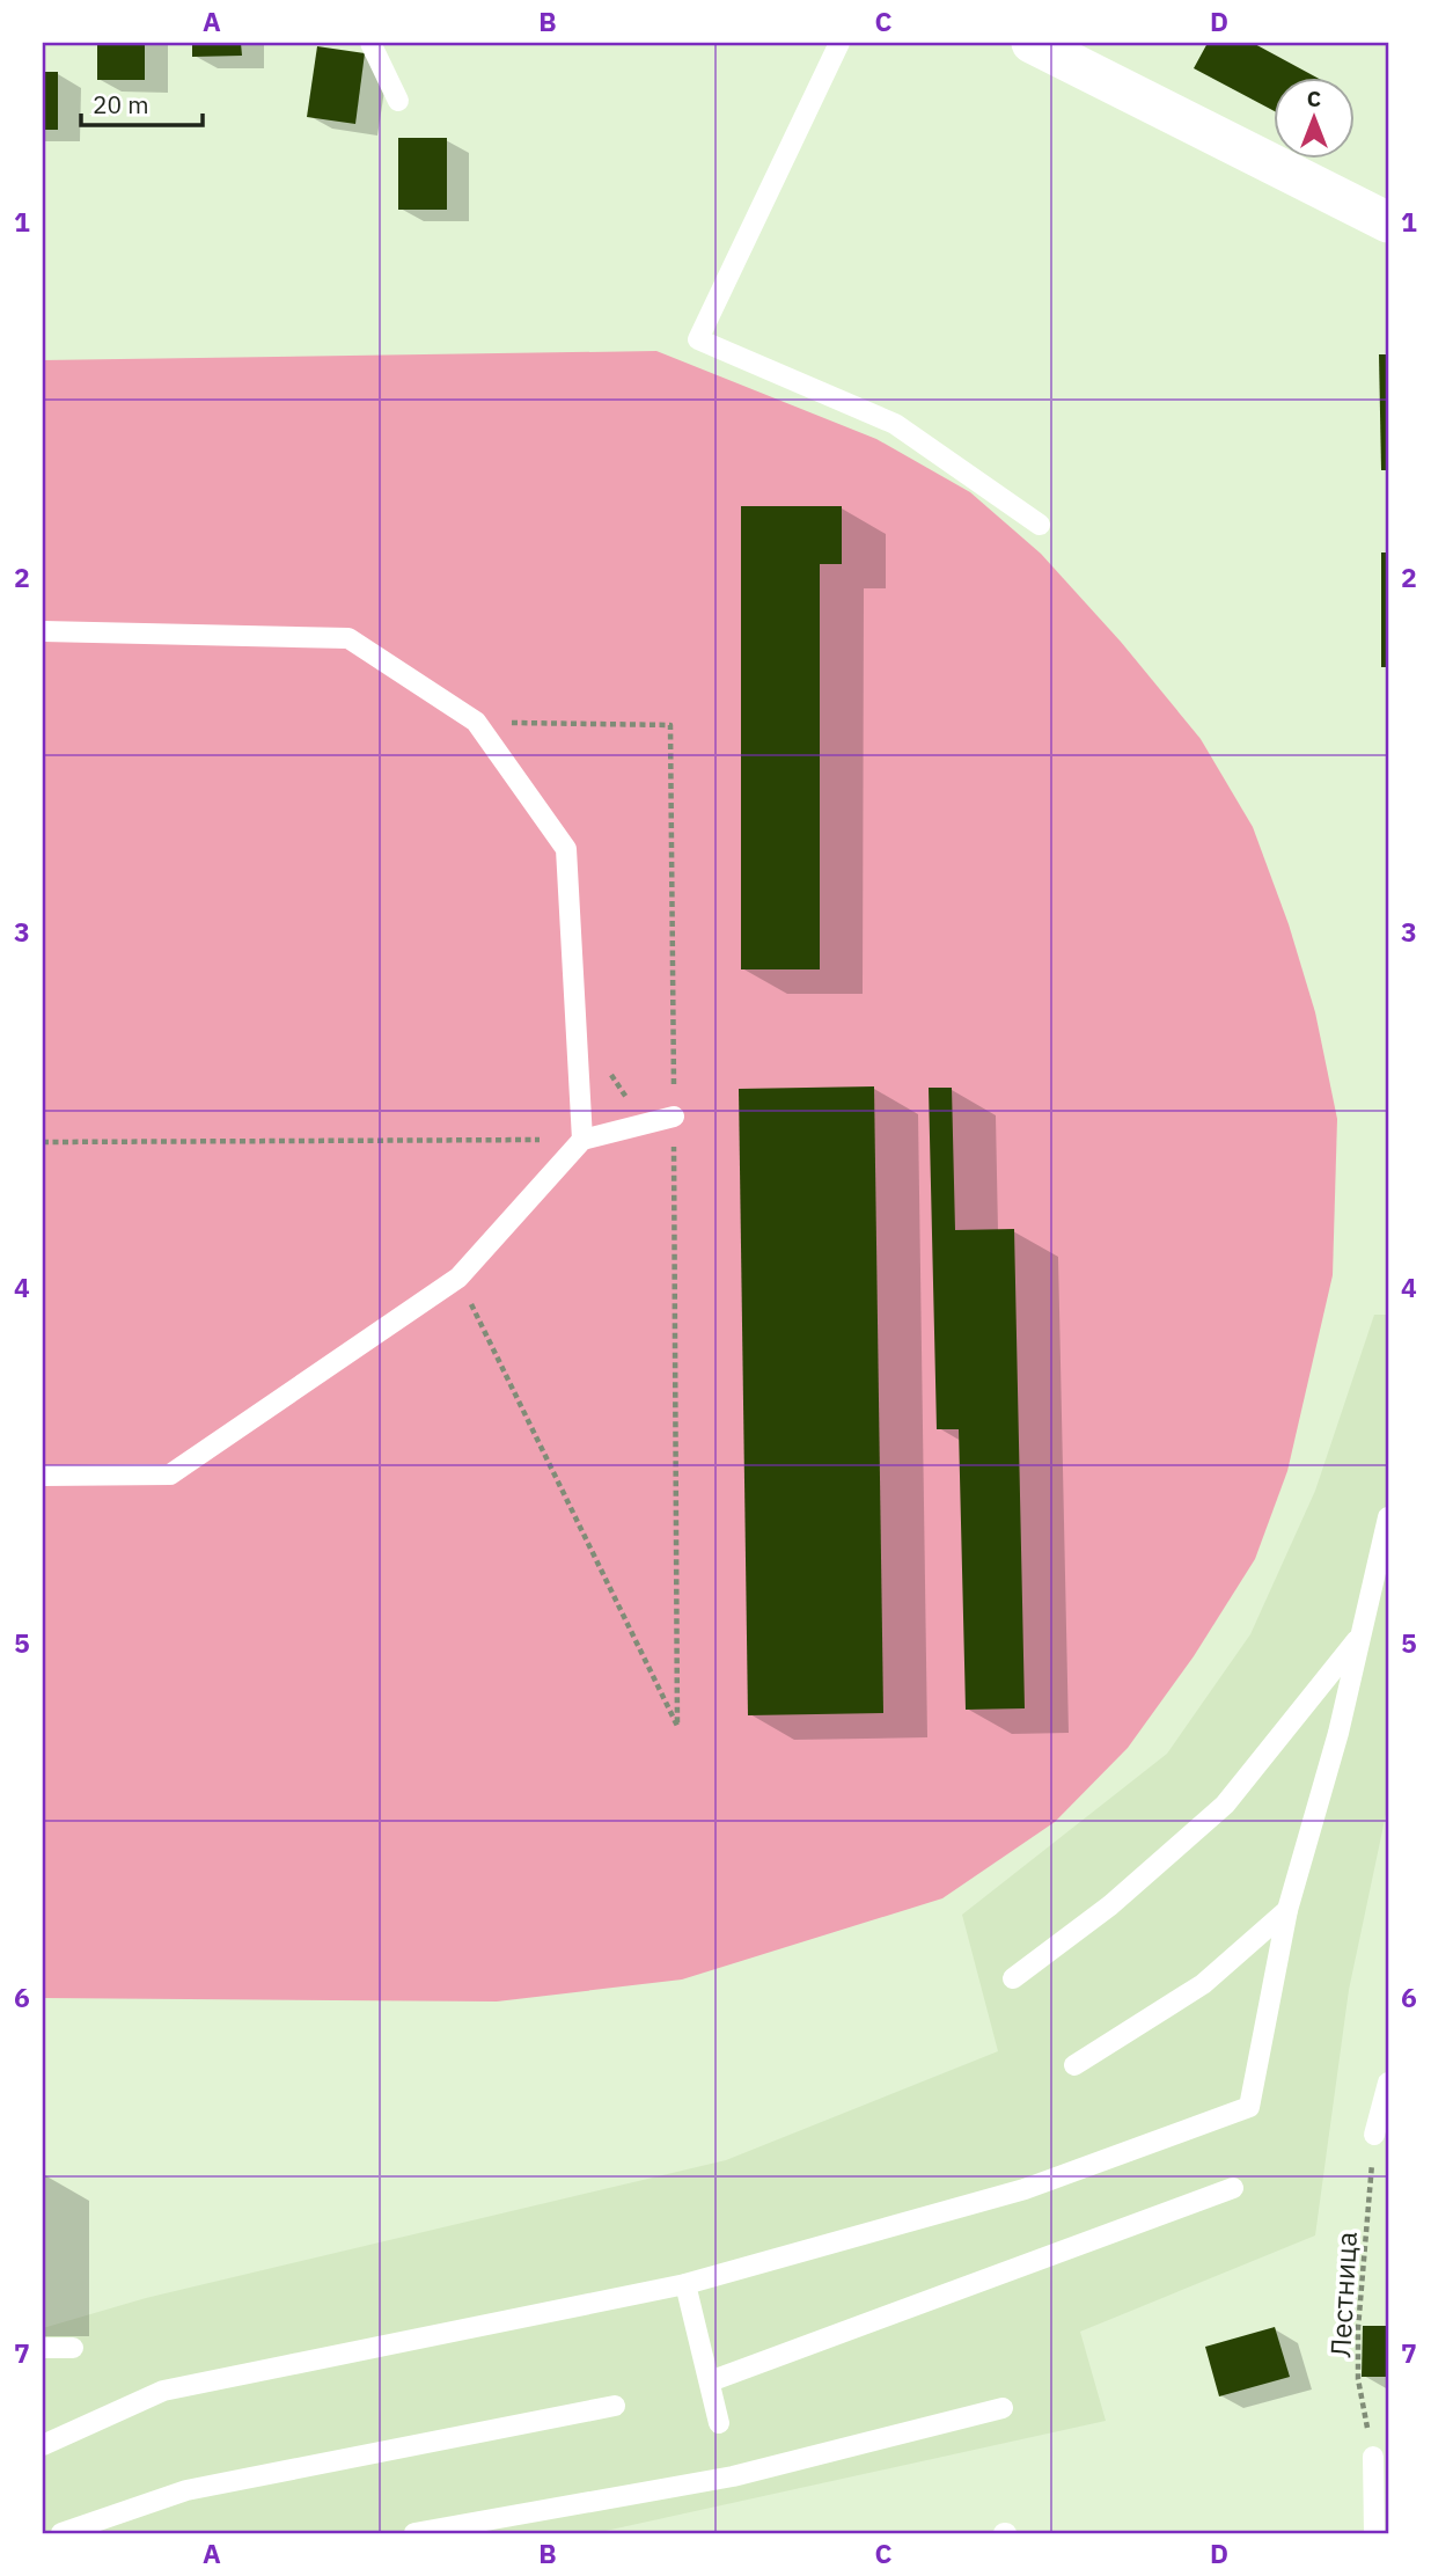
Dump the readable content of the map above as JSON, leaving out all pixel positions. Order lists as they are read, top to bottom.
{
  "streets": {
    "path": ["Лестница"]
  },
  "scale_bar": "20 m",
  "north": "top",
  "grid": {
    "columns": [
      "A",
      "B",
      "C",
      "D"
    ],
    "rows": [
      "1",
      "2",
      "3",
      "4",
      "5",
      "6",
      "7"
    ]
  }
}
